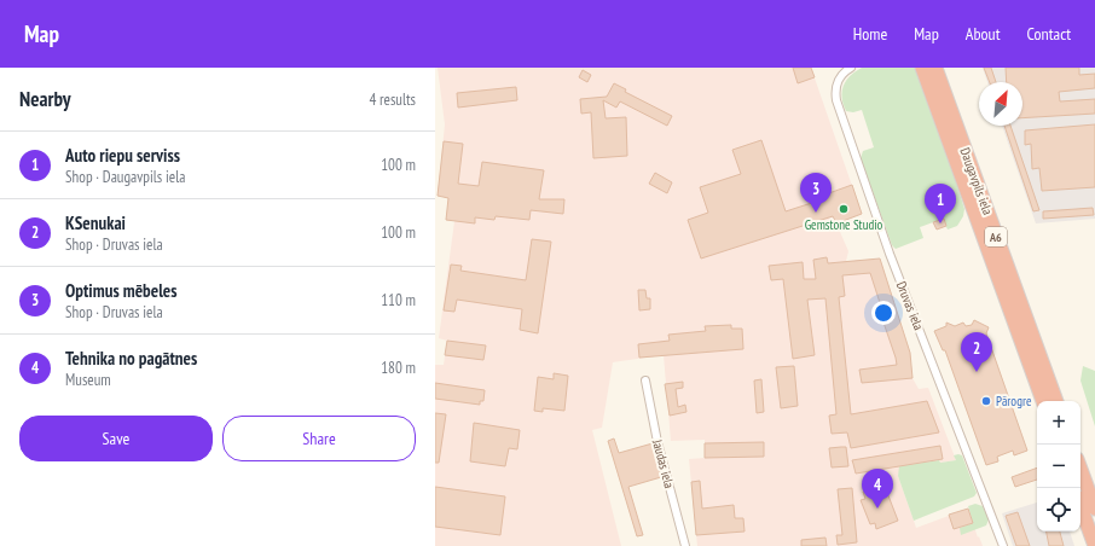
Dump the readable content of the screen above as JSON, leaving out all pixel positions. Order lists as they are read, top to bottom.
{
  "streets": {
    "highway": ["Daugavpils iela", "A6"],
    "street": ["Druvas iela", "Jaudas iela"]
  },
  "places": ["Gemstone Studio", "Pārogre"],
  "north": "top right",
  "page": {
    "header": "Map",
    "nav": [
      "Home",
      "Map",
      "About",
      "Contact"
    ],
    "heading": ["Nearby", "4 results"],
    "list": [
      {
        "mark": "1",
        "name": "Auto riepu serviss",
        "note": "Shop · Daugavpils iela",
        "value": "100 m"
      },
      {
        "mark": "2",
        "name": "KSenukai",
        "note": "Shop · Druvas iela",
        "value": "100 m"
      },
      {
        "mark": "3",
        "name": "Optimus mēbeles",
        "note": "Shop · Druvas iela",
        "value": "110 m"
      },
      {
        "mark": "4",
        "name": "Tehnika no pagātnes",
        "note": "Museum",
        "value": "180 m"
      }
    ],
    "pins": [
      "3",
      "1",
      "2",
      "4"
    ],
    "buttons": ["Save", "Share"],
    "map_buttons": ["+", "−"]
  }
}
